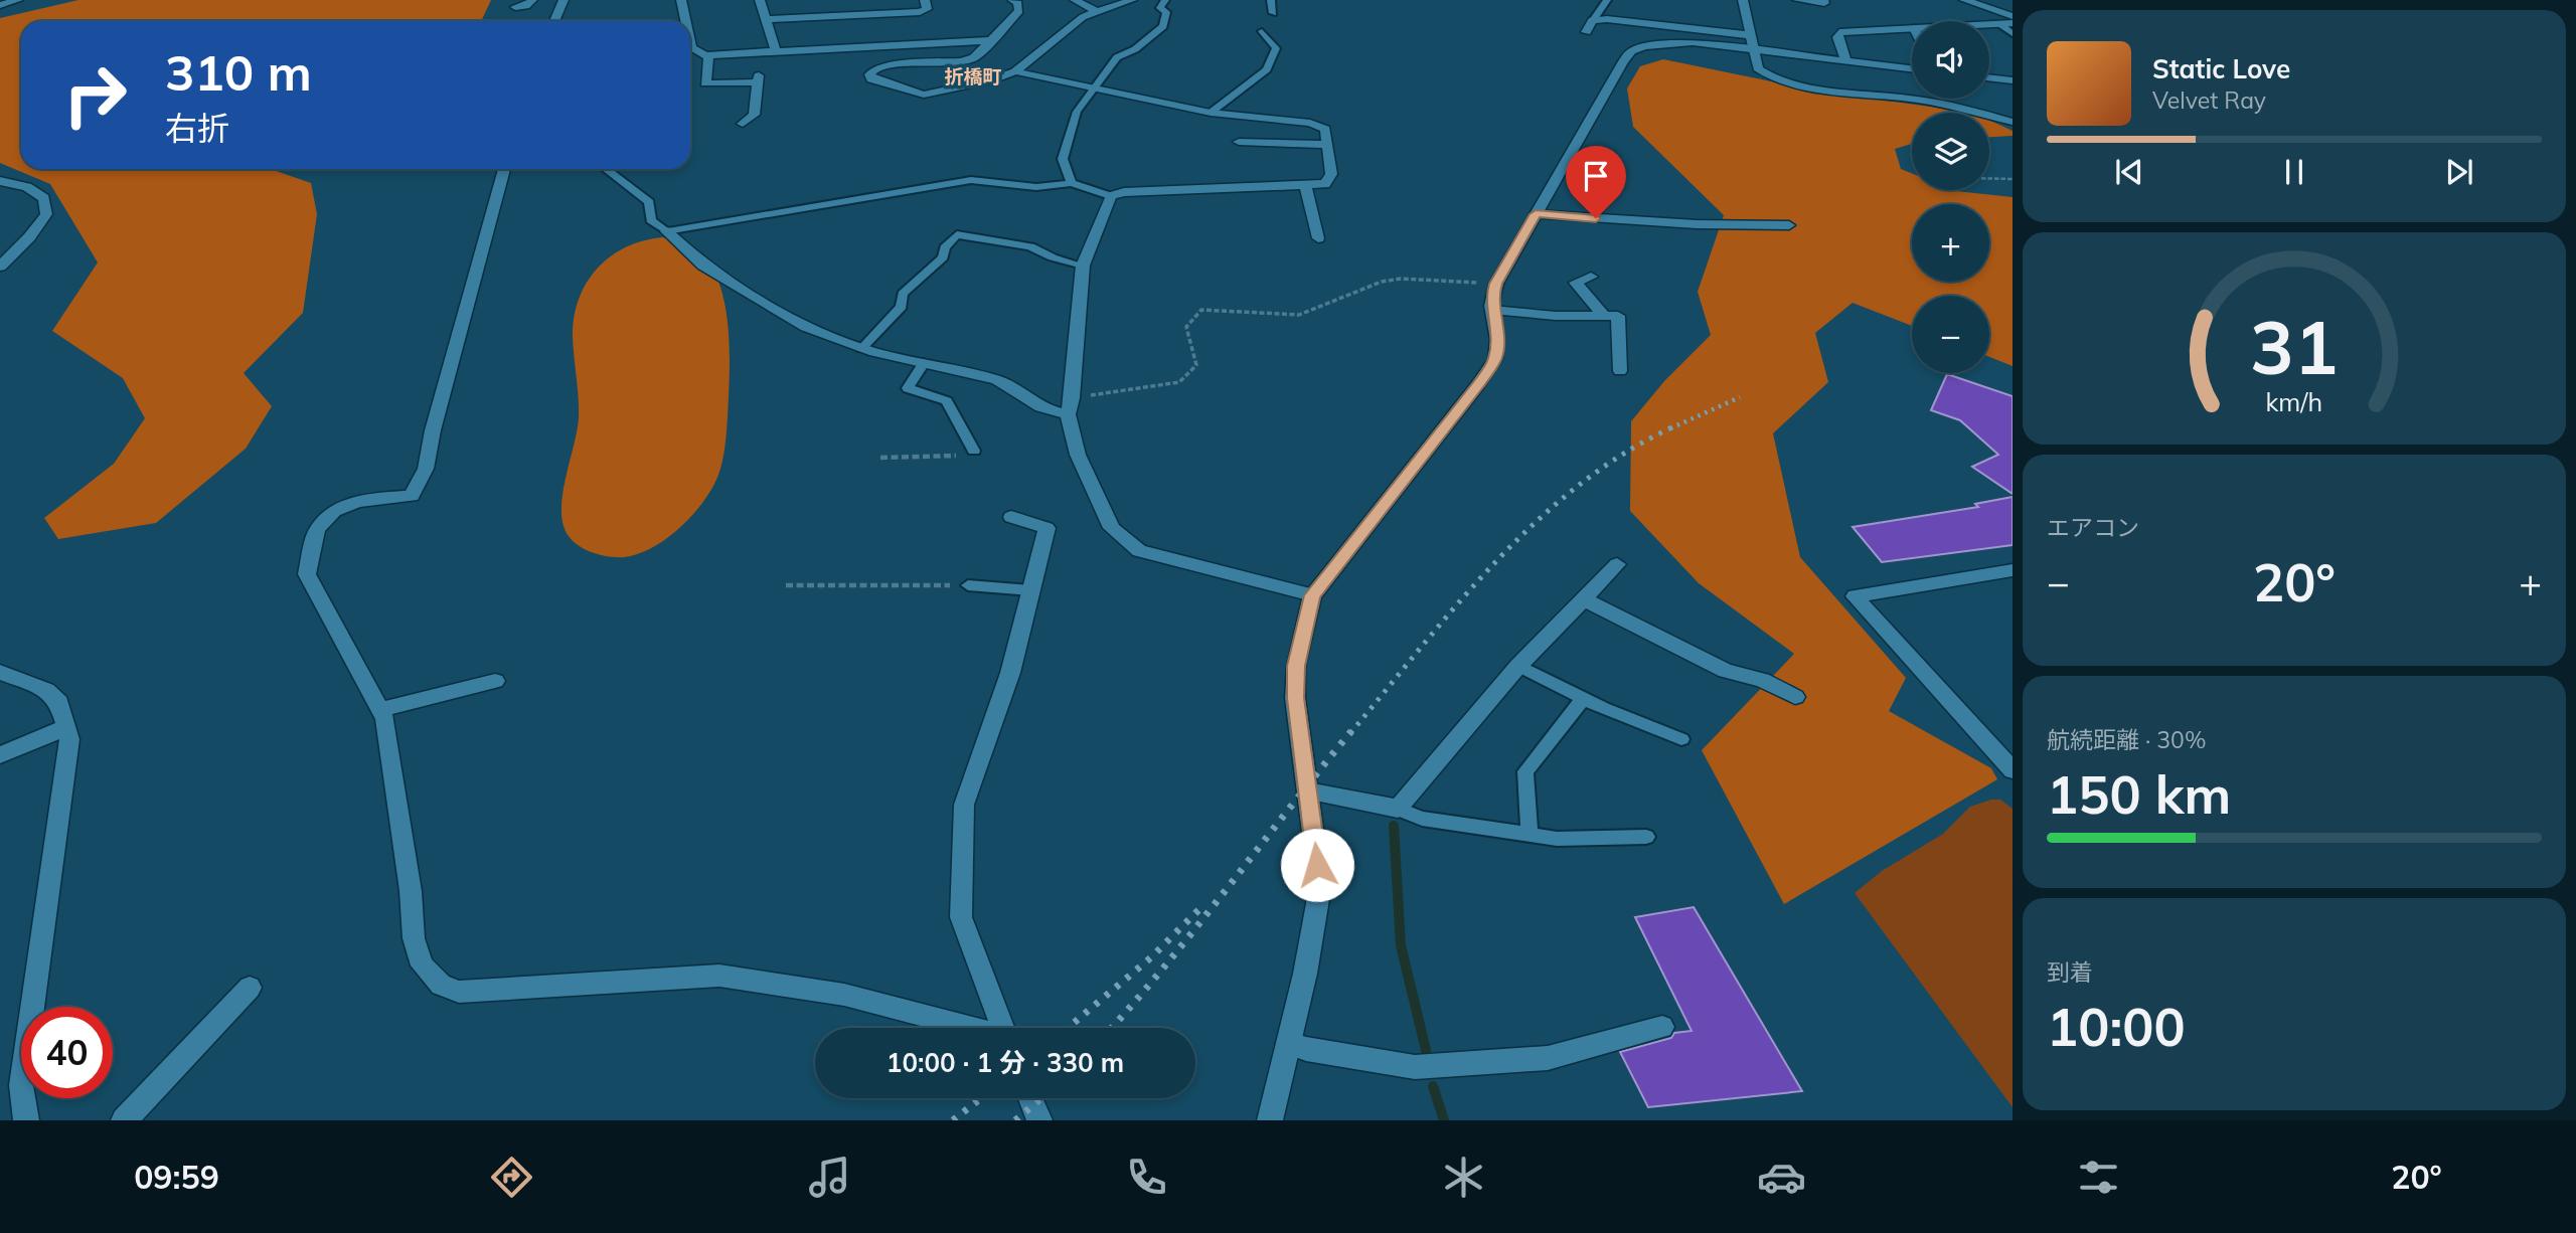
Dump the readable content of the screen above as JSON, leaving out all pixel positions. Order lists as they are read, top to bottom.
{
  "districts": ["折橋町"],
  "page": {
    "map_buttons": ["+", "−"],
    "turn": ["310 m", "右折"],
    "song": ["Static Love", "Velvet Ray"],
    "tile": [
      "エアコン",
      ["航続距離 · 30%", "150 km"],
      ["到着", "10:00"]
    ],
    "heat": ["−", "20°", "+"],
    "limit": "40",
    "trip": "10:00 · 1 分 · 330 m",
    "tabs": ["09:59", "20°"],
    "gauge": ["31", "km/h"]
  }
}
